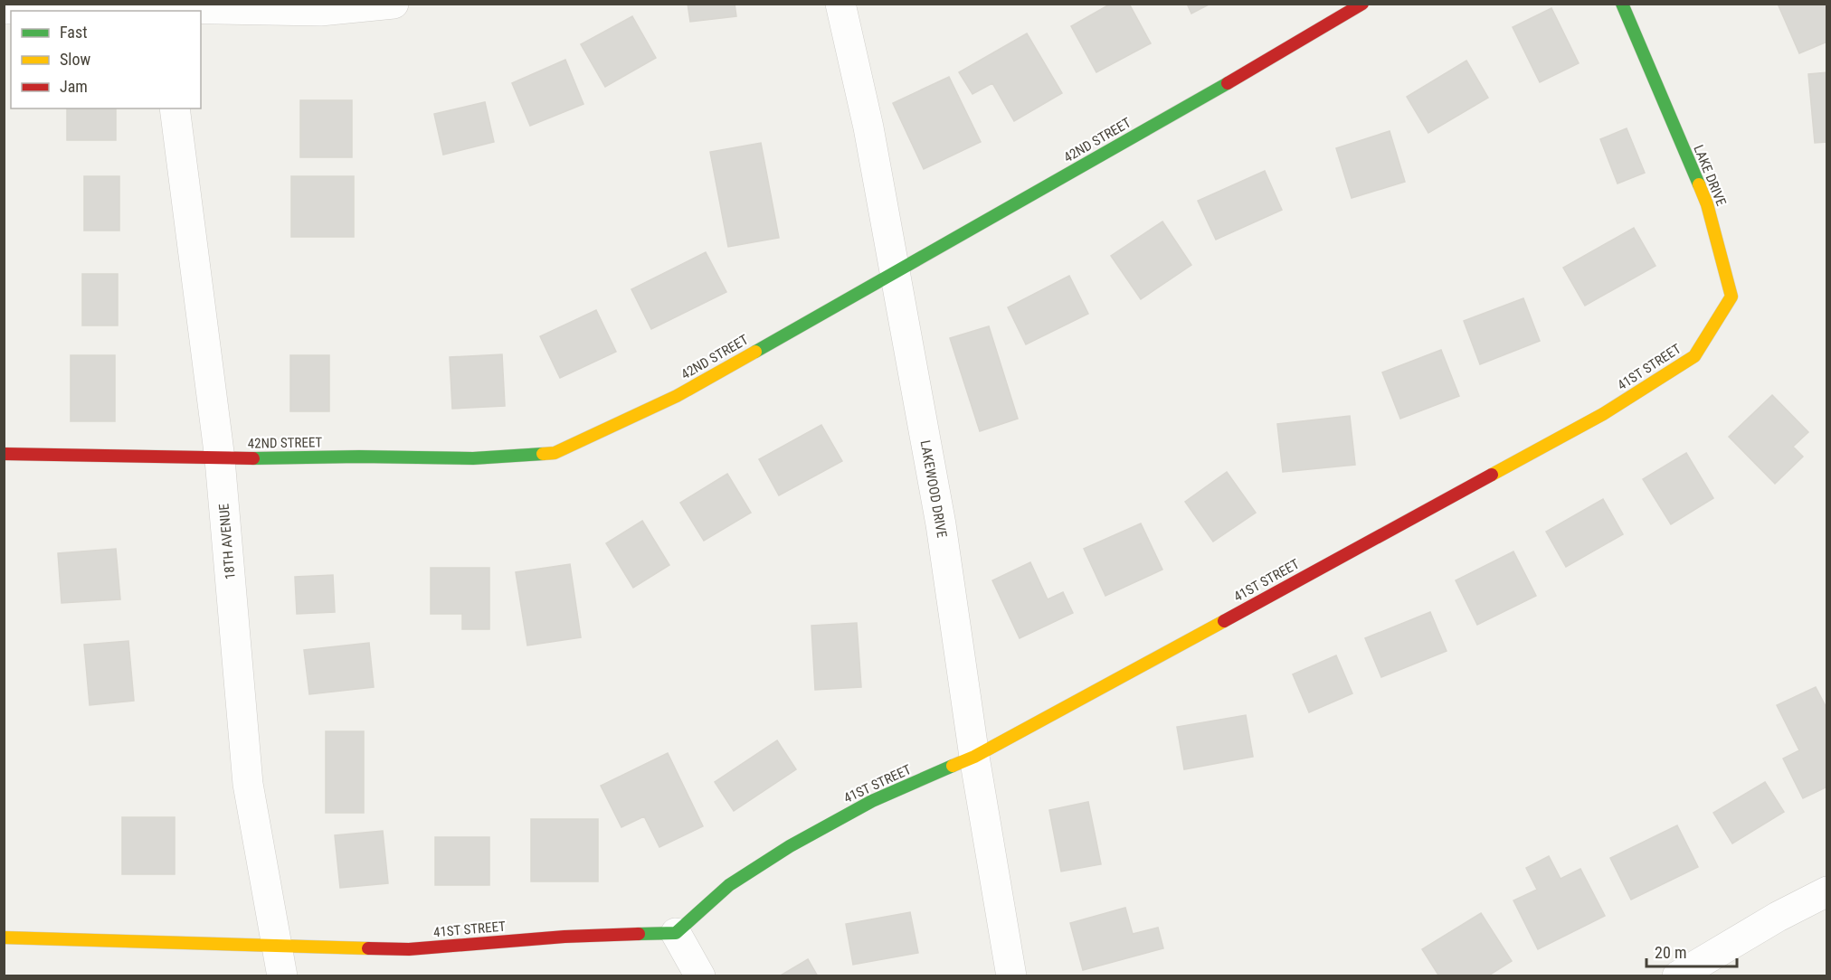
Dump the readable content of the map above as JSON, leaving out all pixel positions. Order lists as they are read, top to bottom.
{
  "streets": {
    "street": [
      "42ND STREET",
      "LAKE DRIVE",
      "41ST STREET",
      "LAKEWOOD DRIVE",
      "18TH AVENUE"
    ]
  },
  "crossings": [
    ["42ND STREET", "LAKEWOOD DRIVE"],
    ["42ND STREET", "18TH AVENUE"],
    ["LAKE DRIVE", "41ST STREET"],
    ["41ST STREET", "LAKEWOOD DRIVE"],
    ["41ST STREET", "18TH AVENUE"]
  ],
  "legend": ["Fast", "Slow", "Jam"],
  "scale_bar": "20 m"
}
